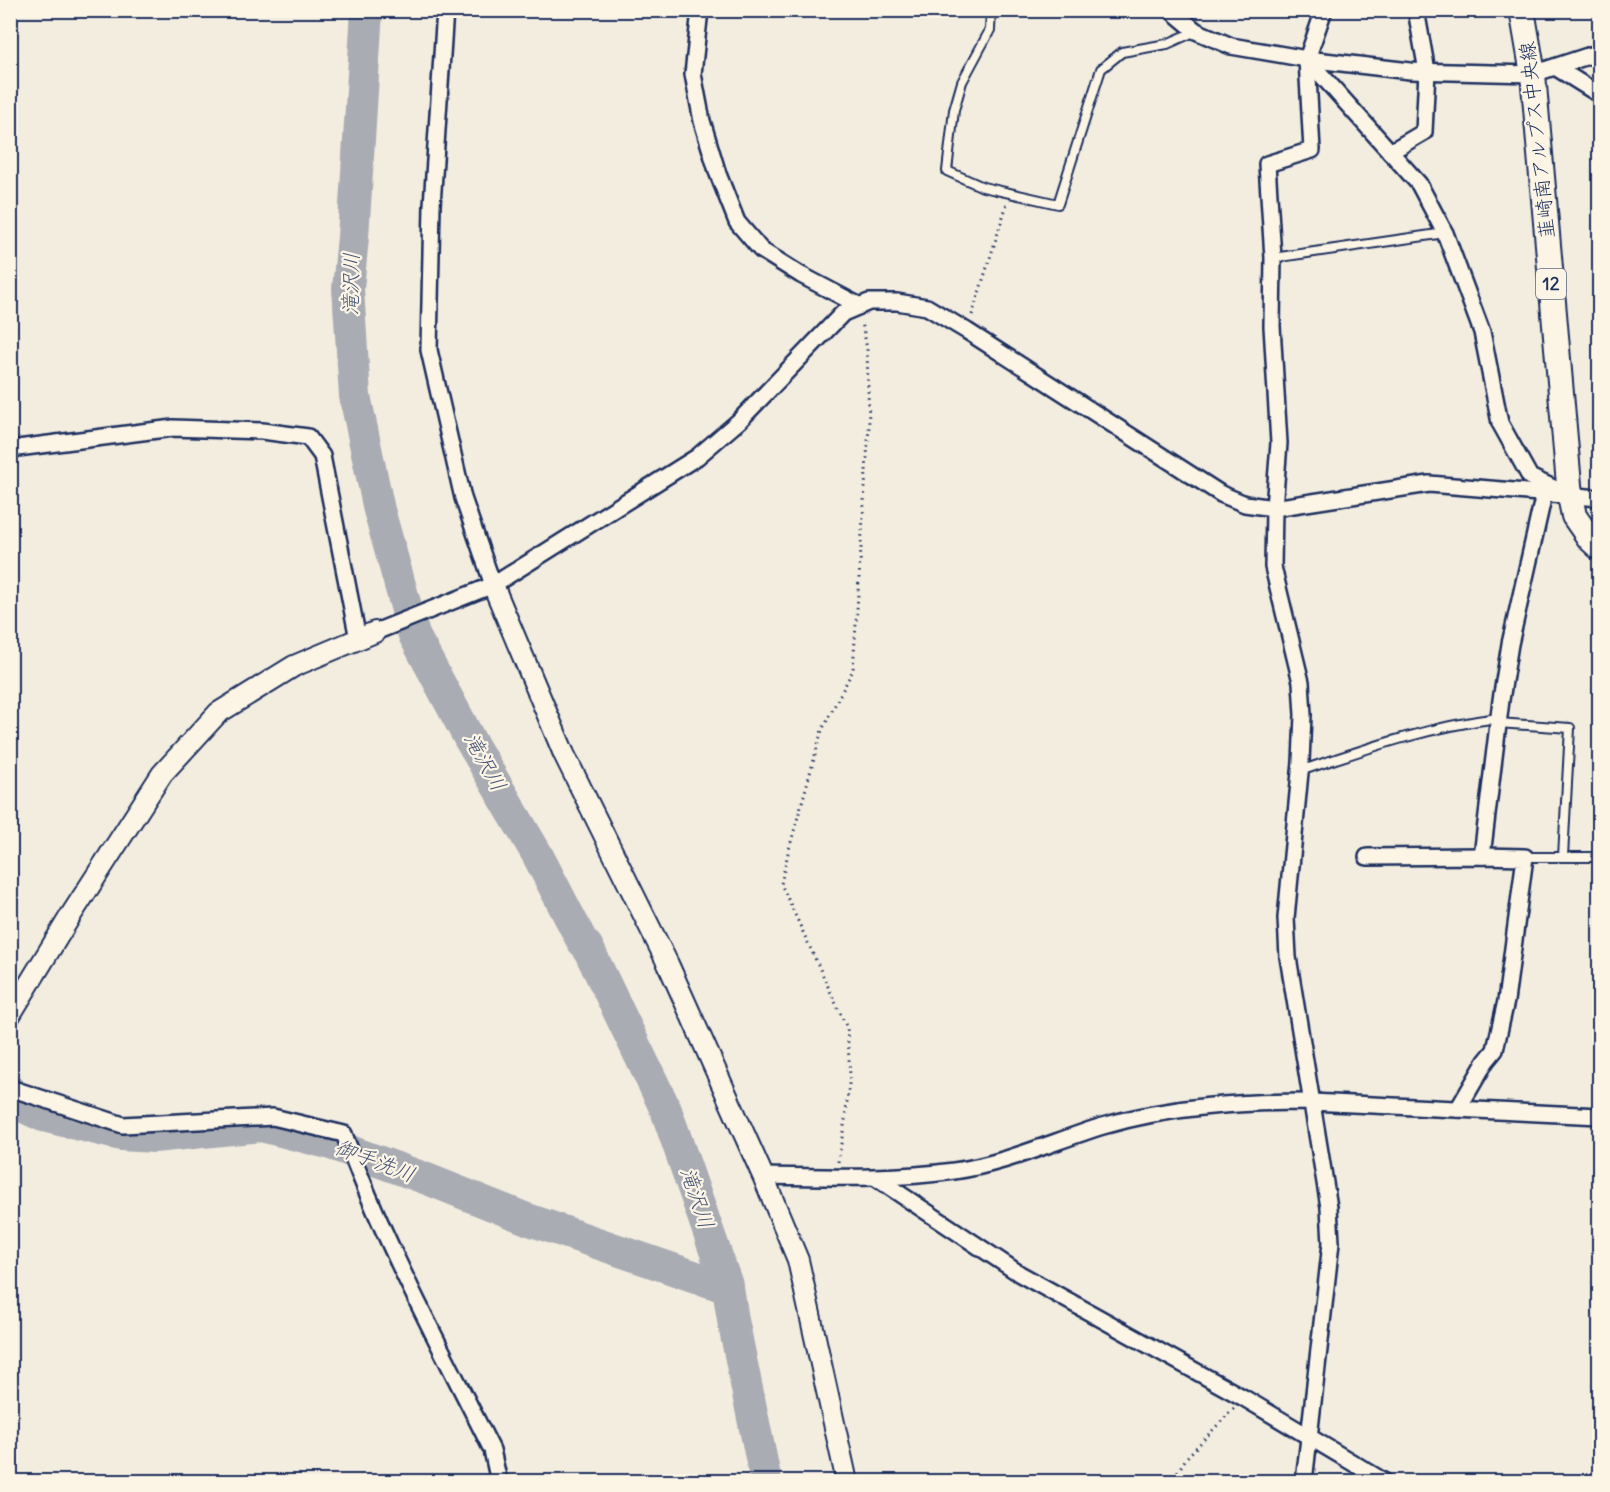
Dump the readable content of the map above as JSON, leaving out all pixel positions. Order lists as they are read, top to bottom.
{
  "streets": {
    "main road": ["韮崎南アルプス中央線", "12"]
  },
  "water": ["滝沢川", "御手洗川"]
}
